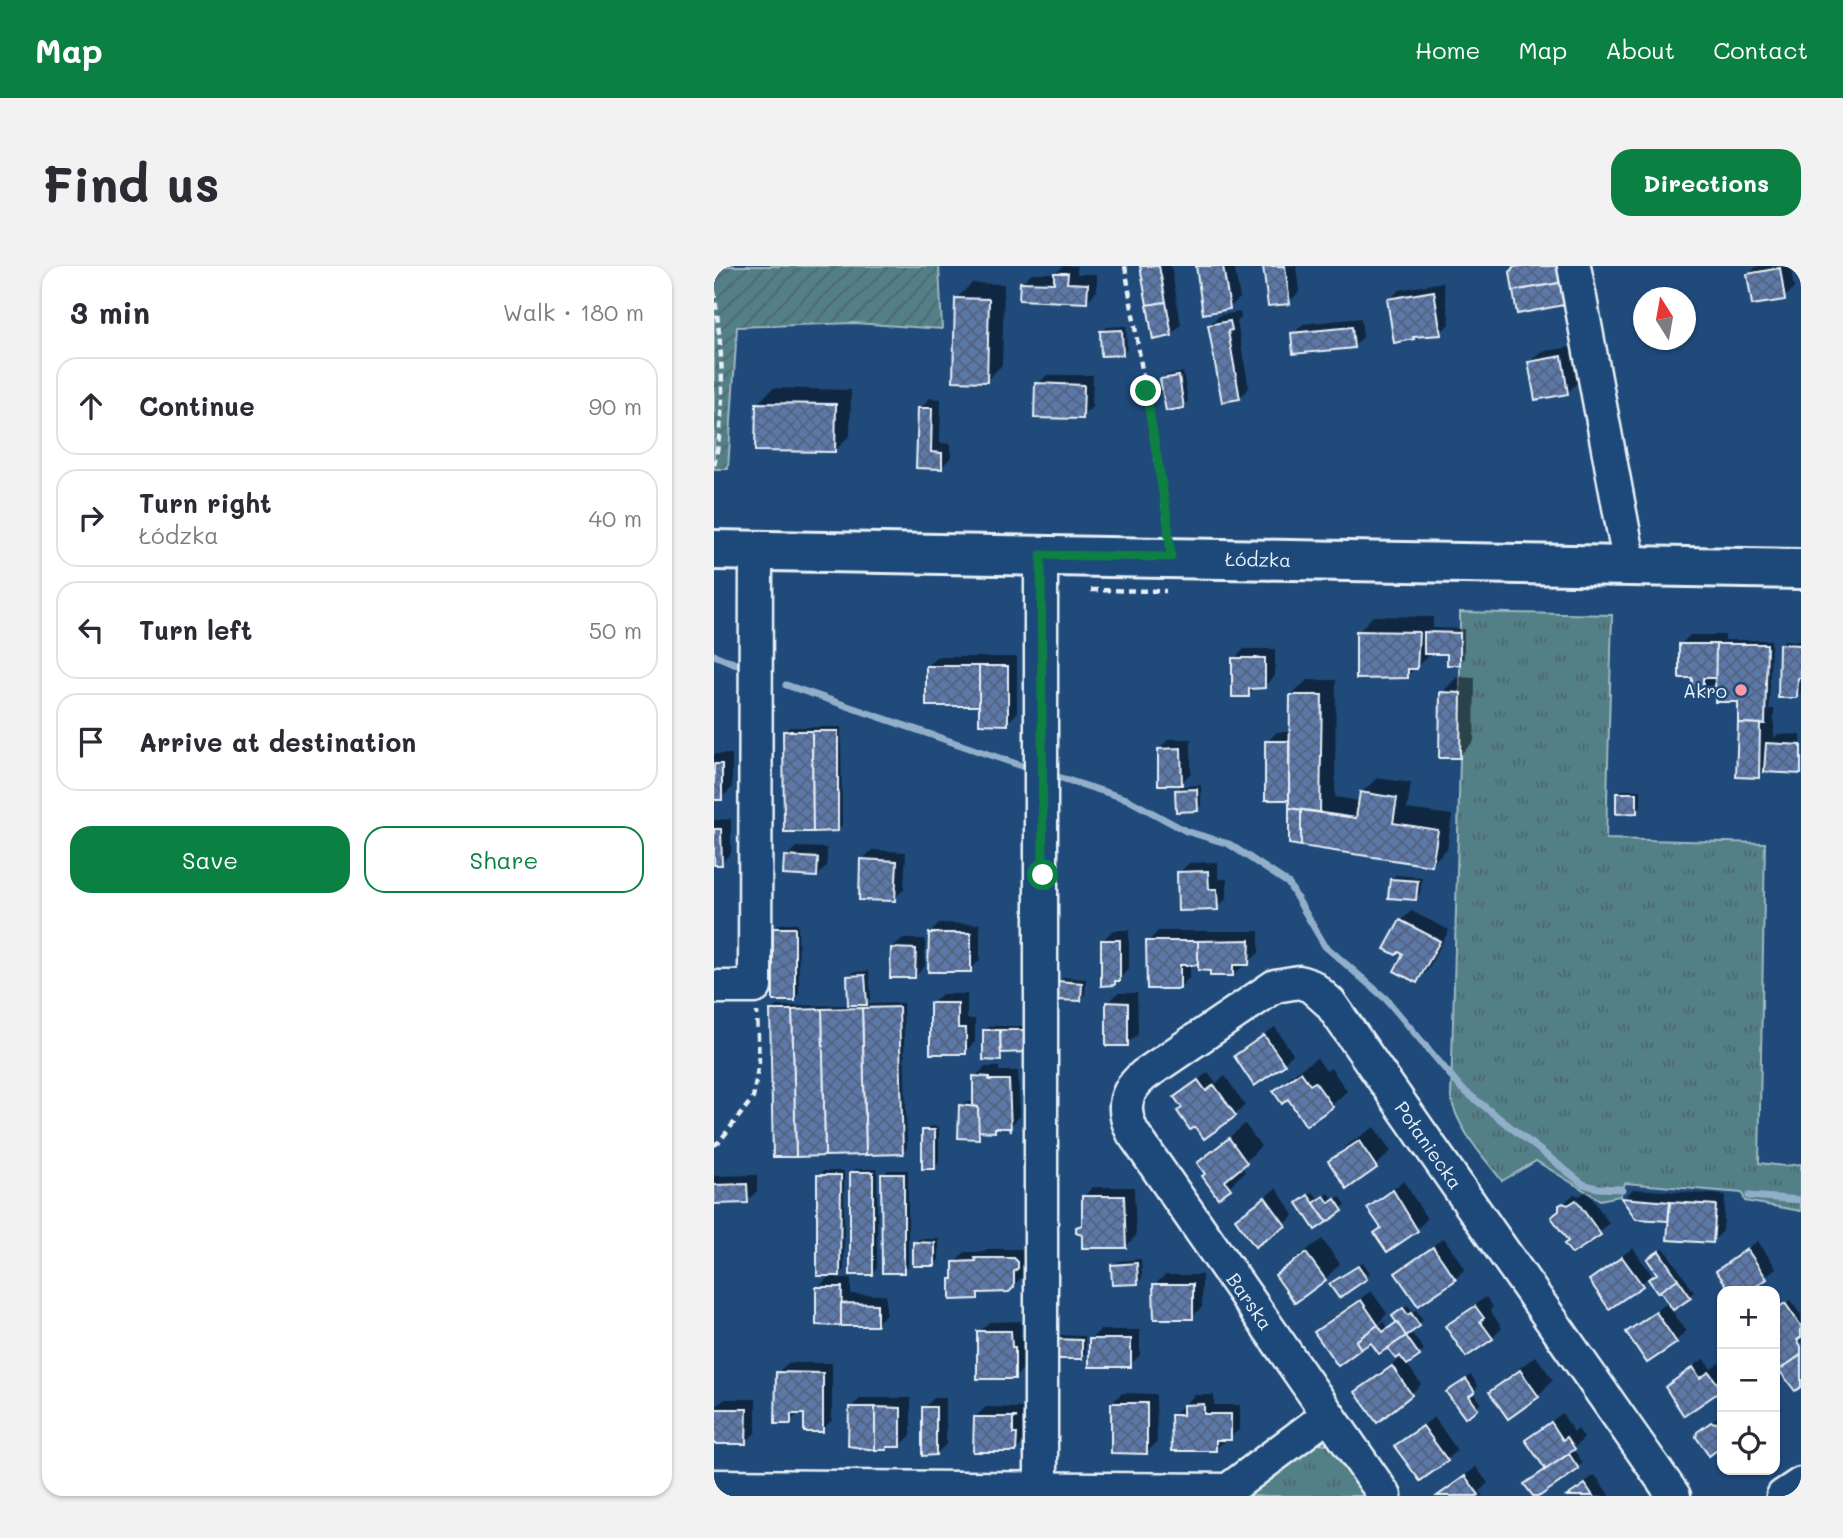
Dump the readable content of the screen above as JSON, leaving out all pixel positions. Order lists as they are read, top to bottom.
{
  "streets": {
    "main road": ["Łódzka"],
    "street": ["Połaniecka", "Barska"]
  },
  "crossings": [
    ["Połaniecka", "Barska"]
  ],
  "places": ["Akro"],
  "north": "top",
  "page": {
    "header": "Map",
    "nav": [
      "Home",
      "Map",
      "About",
      "Contact"
    ],
    "buttons": [
      "Directions",
      ["Save", "Share"]
    ],
    "title": "Find us",
    "heading": ["3 min", "Walk · 180 m"],
    "list": [
      ["Continue", "90 m"],
      ["Turn right", "Łódzka", "40 m"],
      ["Turn left", "50 m"],
      "Arrive at destination"
    ],
    "map_buttons": ["+", "−"]
  }
}
